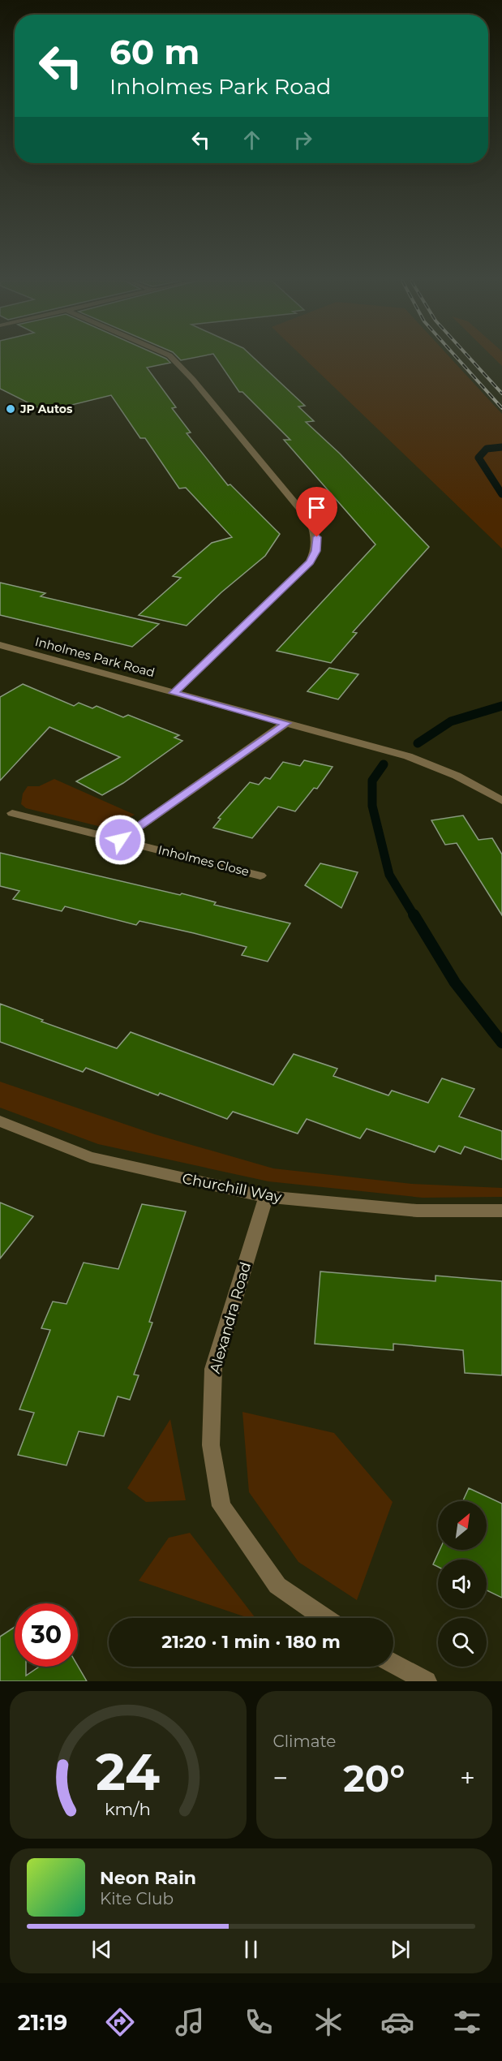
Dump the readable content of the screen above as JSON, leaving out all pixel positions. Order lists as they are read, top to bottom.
{
  "streets": {
    "street": [
      "Inholmes Park Road",
      "Inholmes Close",
      "Churchill Way",
      "Alexandra Road"
    ]
  },
  "crossings": [
    ["Churchill Way", "Alexandra Road"]
  ],
  "places": ["JP Autos"],
  "north": "top right",
  "page": {
    "turn": ["60 m", "Inholmes Park Road"],
    "limit": "30",
    "trip": "21:20 · 1 min · 180 m",
    "tile": "Climate",
    "heat": ["−", "20°", "+"],
    "song": ["Neon Rain", "Kite Club"],
    "tabs": "21:19",
    "gauge": ["24", "km/h"]
  }
}
